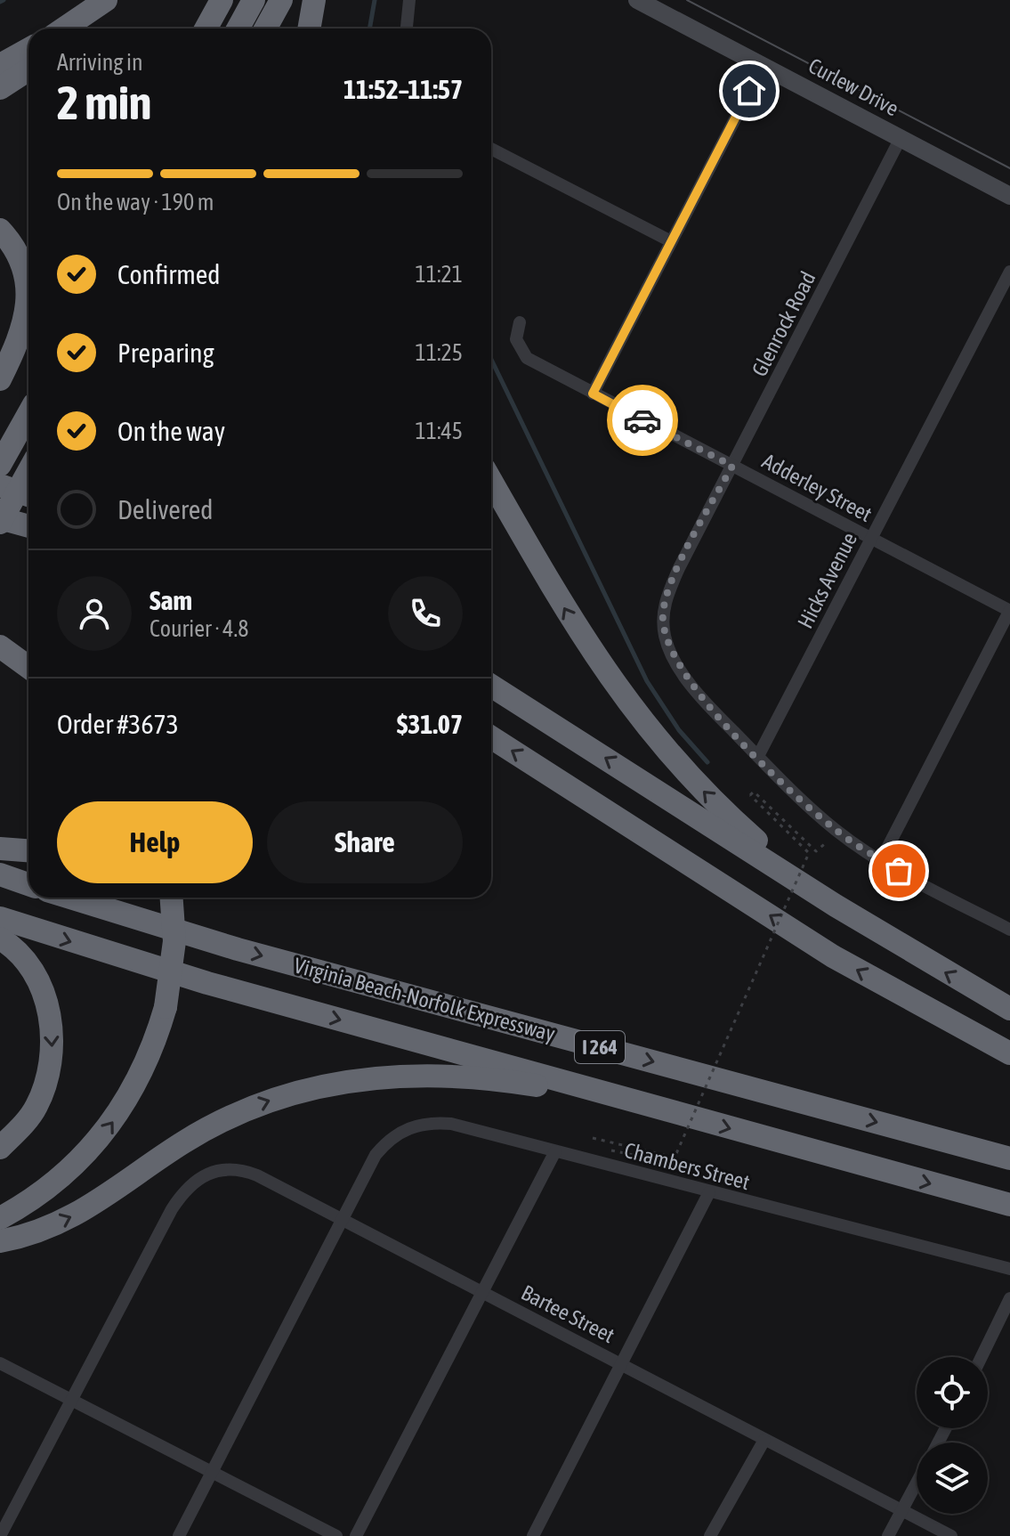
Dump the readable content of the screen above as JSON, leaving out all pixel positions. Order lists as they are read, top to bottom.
{
  "streets": {
    "highway": ["Virginia Beach-Norfolk Expressway", "I 264"],
    "street": [
      "Curlew Drive",
      "Glenrock Road",
      "Adderley Street",
      "Hicks Avenue",
      "Chambers Street",
      "Bartee Street"
    ]
  },
  "crossings": [
    ["Curlew Drive", "Glenrock Road"],
    ["Glenrock Road", "Adderley Street"],
    ["Glenrock Road", "Hicks Avenue"],
    ["Adderley Street", "Hicks Avenue"],
    ["Chambers Street", "Bartee Street"]
  ],
  "page": {
    "heading": ["2 min", "Arriving in", "11:52–11:57"],
    "panel": [
      "Sam",
      "Courier · 4.8",
      "Order #3673",
      "$31.07"
    ],
    "bar": "On the way · 190 m",
    "list": [
      ["Confirmed", "11:21"],
      ["Preparing", "11:25"],
      ["On the way", "11:45"],
      "Delivered"
    ],
    "buttons": ["Help", "Share"]
  }
}
